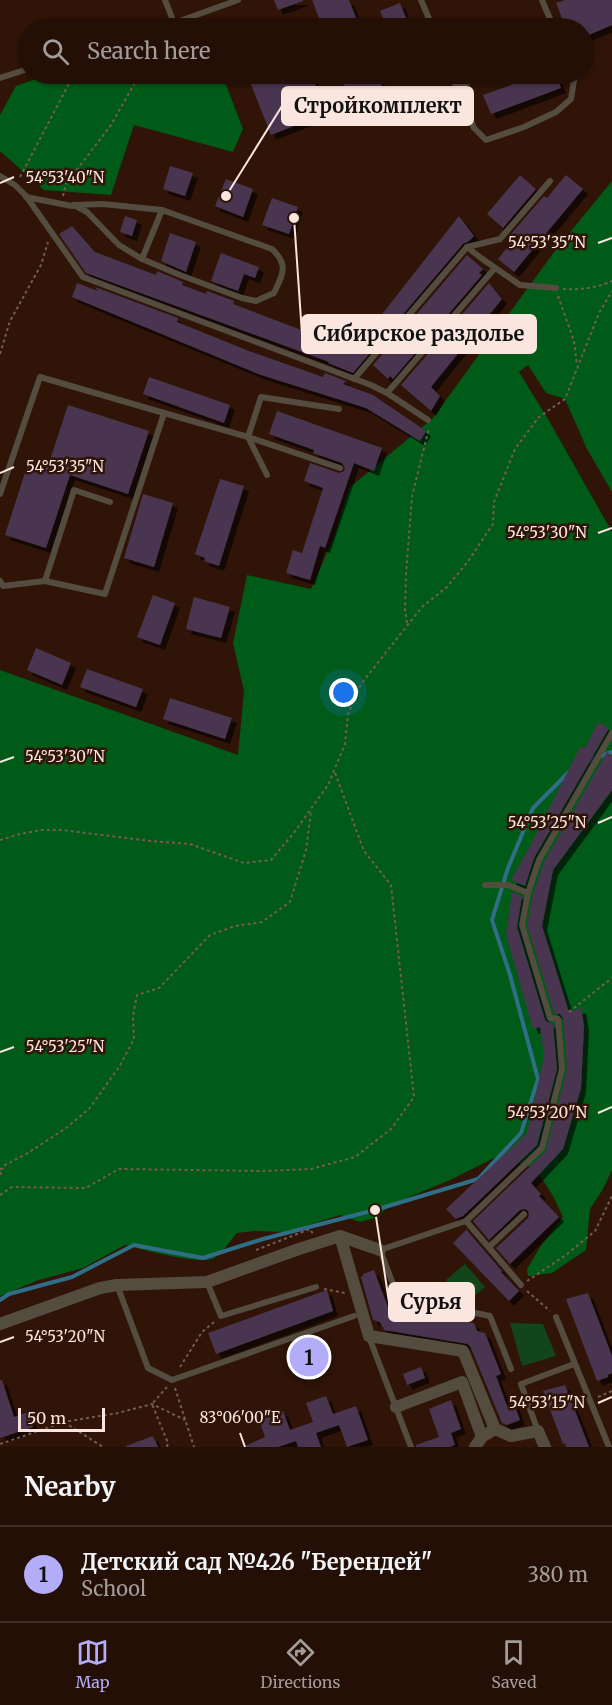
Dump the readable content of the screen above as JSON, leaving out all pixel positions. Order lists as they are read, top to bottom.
{
  "places": ["Стройкомплект", "Сибирское раздолье", "Сурья"],
  "scale_bar": "50 m",
  "page": {
    "search": "Search here",
    "pins": "1",
    "scale": "50 m",
    "heading": "Nearby",
    "list": [
      {
        "mark": "1",
        "name": "Детский сад №426 \"Берендей\"",
        "note": "School",
        "value": "380 m"
      }
    ],
    "nav": ["Map", "Directions", "Saved"]
  },
  "coordinates": [
    "54°53'40\"N",
    "54°53'35\"N",
    "54°53'30\"N",
    "54°53'25\"N",
    "54°53'20\"N",
    "54°53'15\"N",
    "83°06'00\"E"
  ]
}
